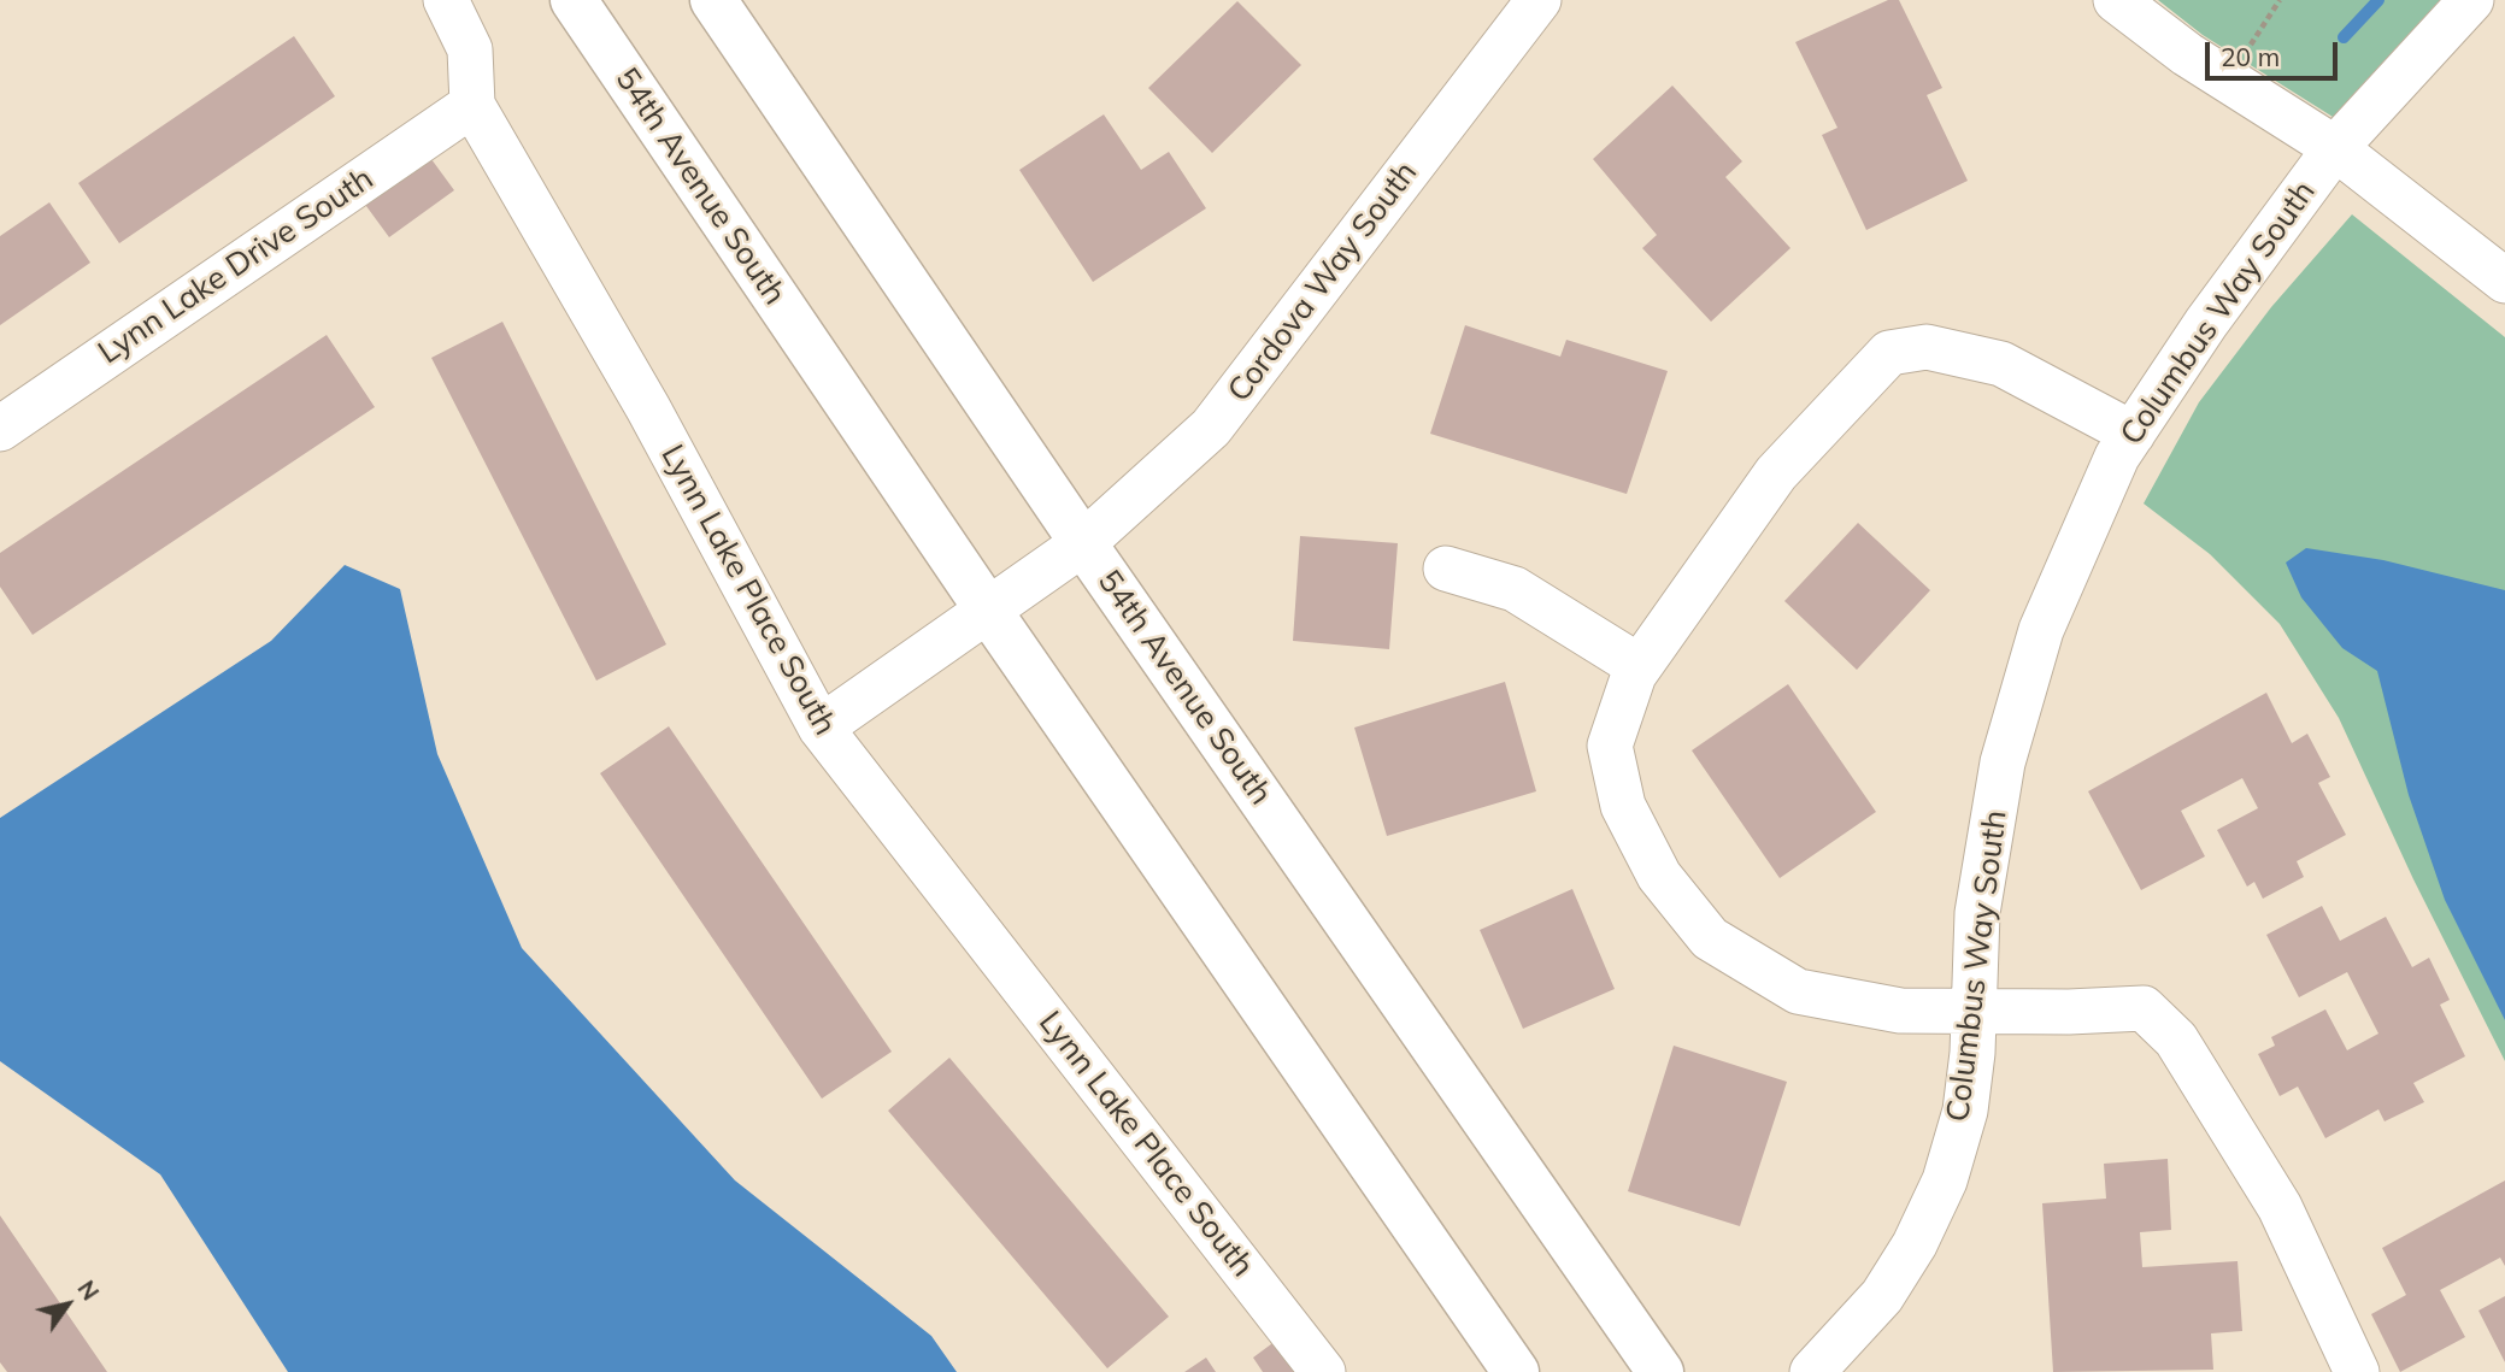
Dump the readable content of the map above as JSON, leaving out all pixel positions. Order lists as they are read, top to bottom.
{
  "streets": {
    "main road": ["54th Avenue South"],
    "street": [
      "Lynn Lake Drive South",
      "Cordova Way South",
      "Columbus Way South",
      "Lynn Lake Place South"
    ]
  },
  "crossings": [
    ["54th Avenue South", "Cordova Way South"],
    ["Lynn Lake Drive South", "Lynn Lake Place South"]
  ],
  "scale_bar": "20 m",
  "north": "top right"
}
